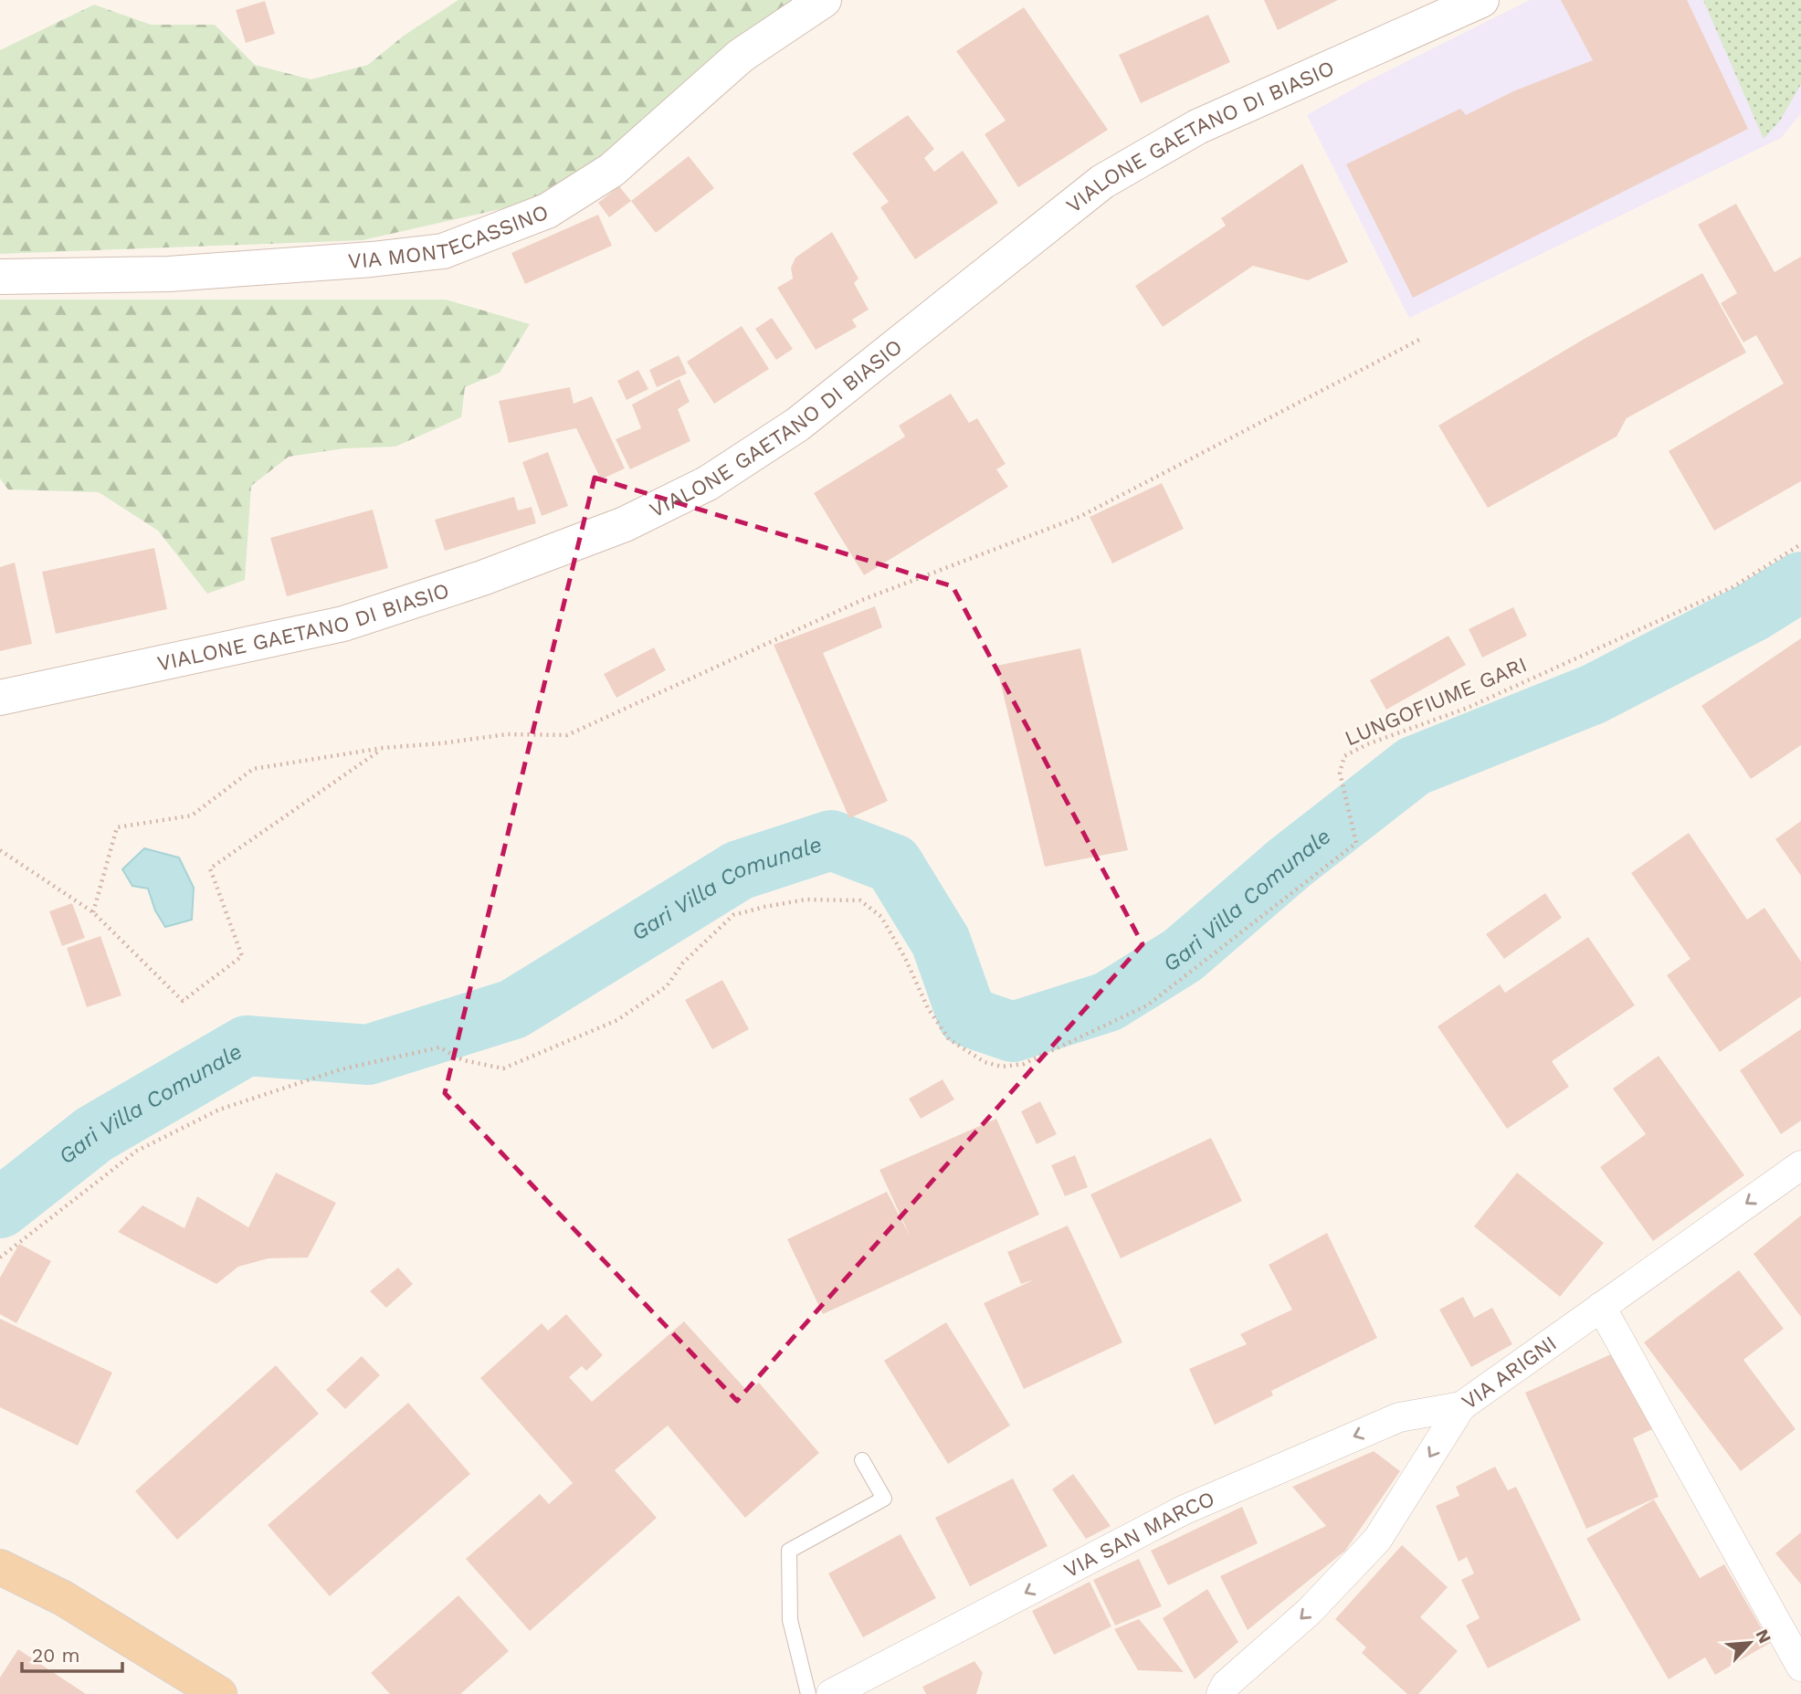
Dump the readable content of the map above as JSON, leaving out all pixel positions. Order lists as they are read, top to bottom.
{
  "streets": {
    "street": [
      "VIALONE GAETANO DI BIASIO",
      "VIA MONTECASSINO",
      "VIA ARIGNI",
      "VIA SAN MARCO"
    ],
    "path": ["LUNGOFIUME GARI"]
  },
  "crossings": [
    ["VIA ARIGNI", "VIA SAN MARCO"]
  ],
  "one_way": ["VIA ARIGNI", "VIA SAN MARCO"],
  "water": ["Gari Villa Comunale"],
  "scale_bar": "20 m",
  "north": "top right"
}
